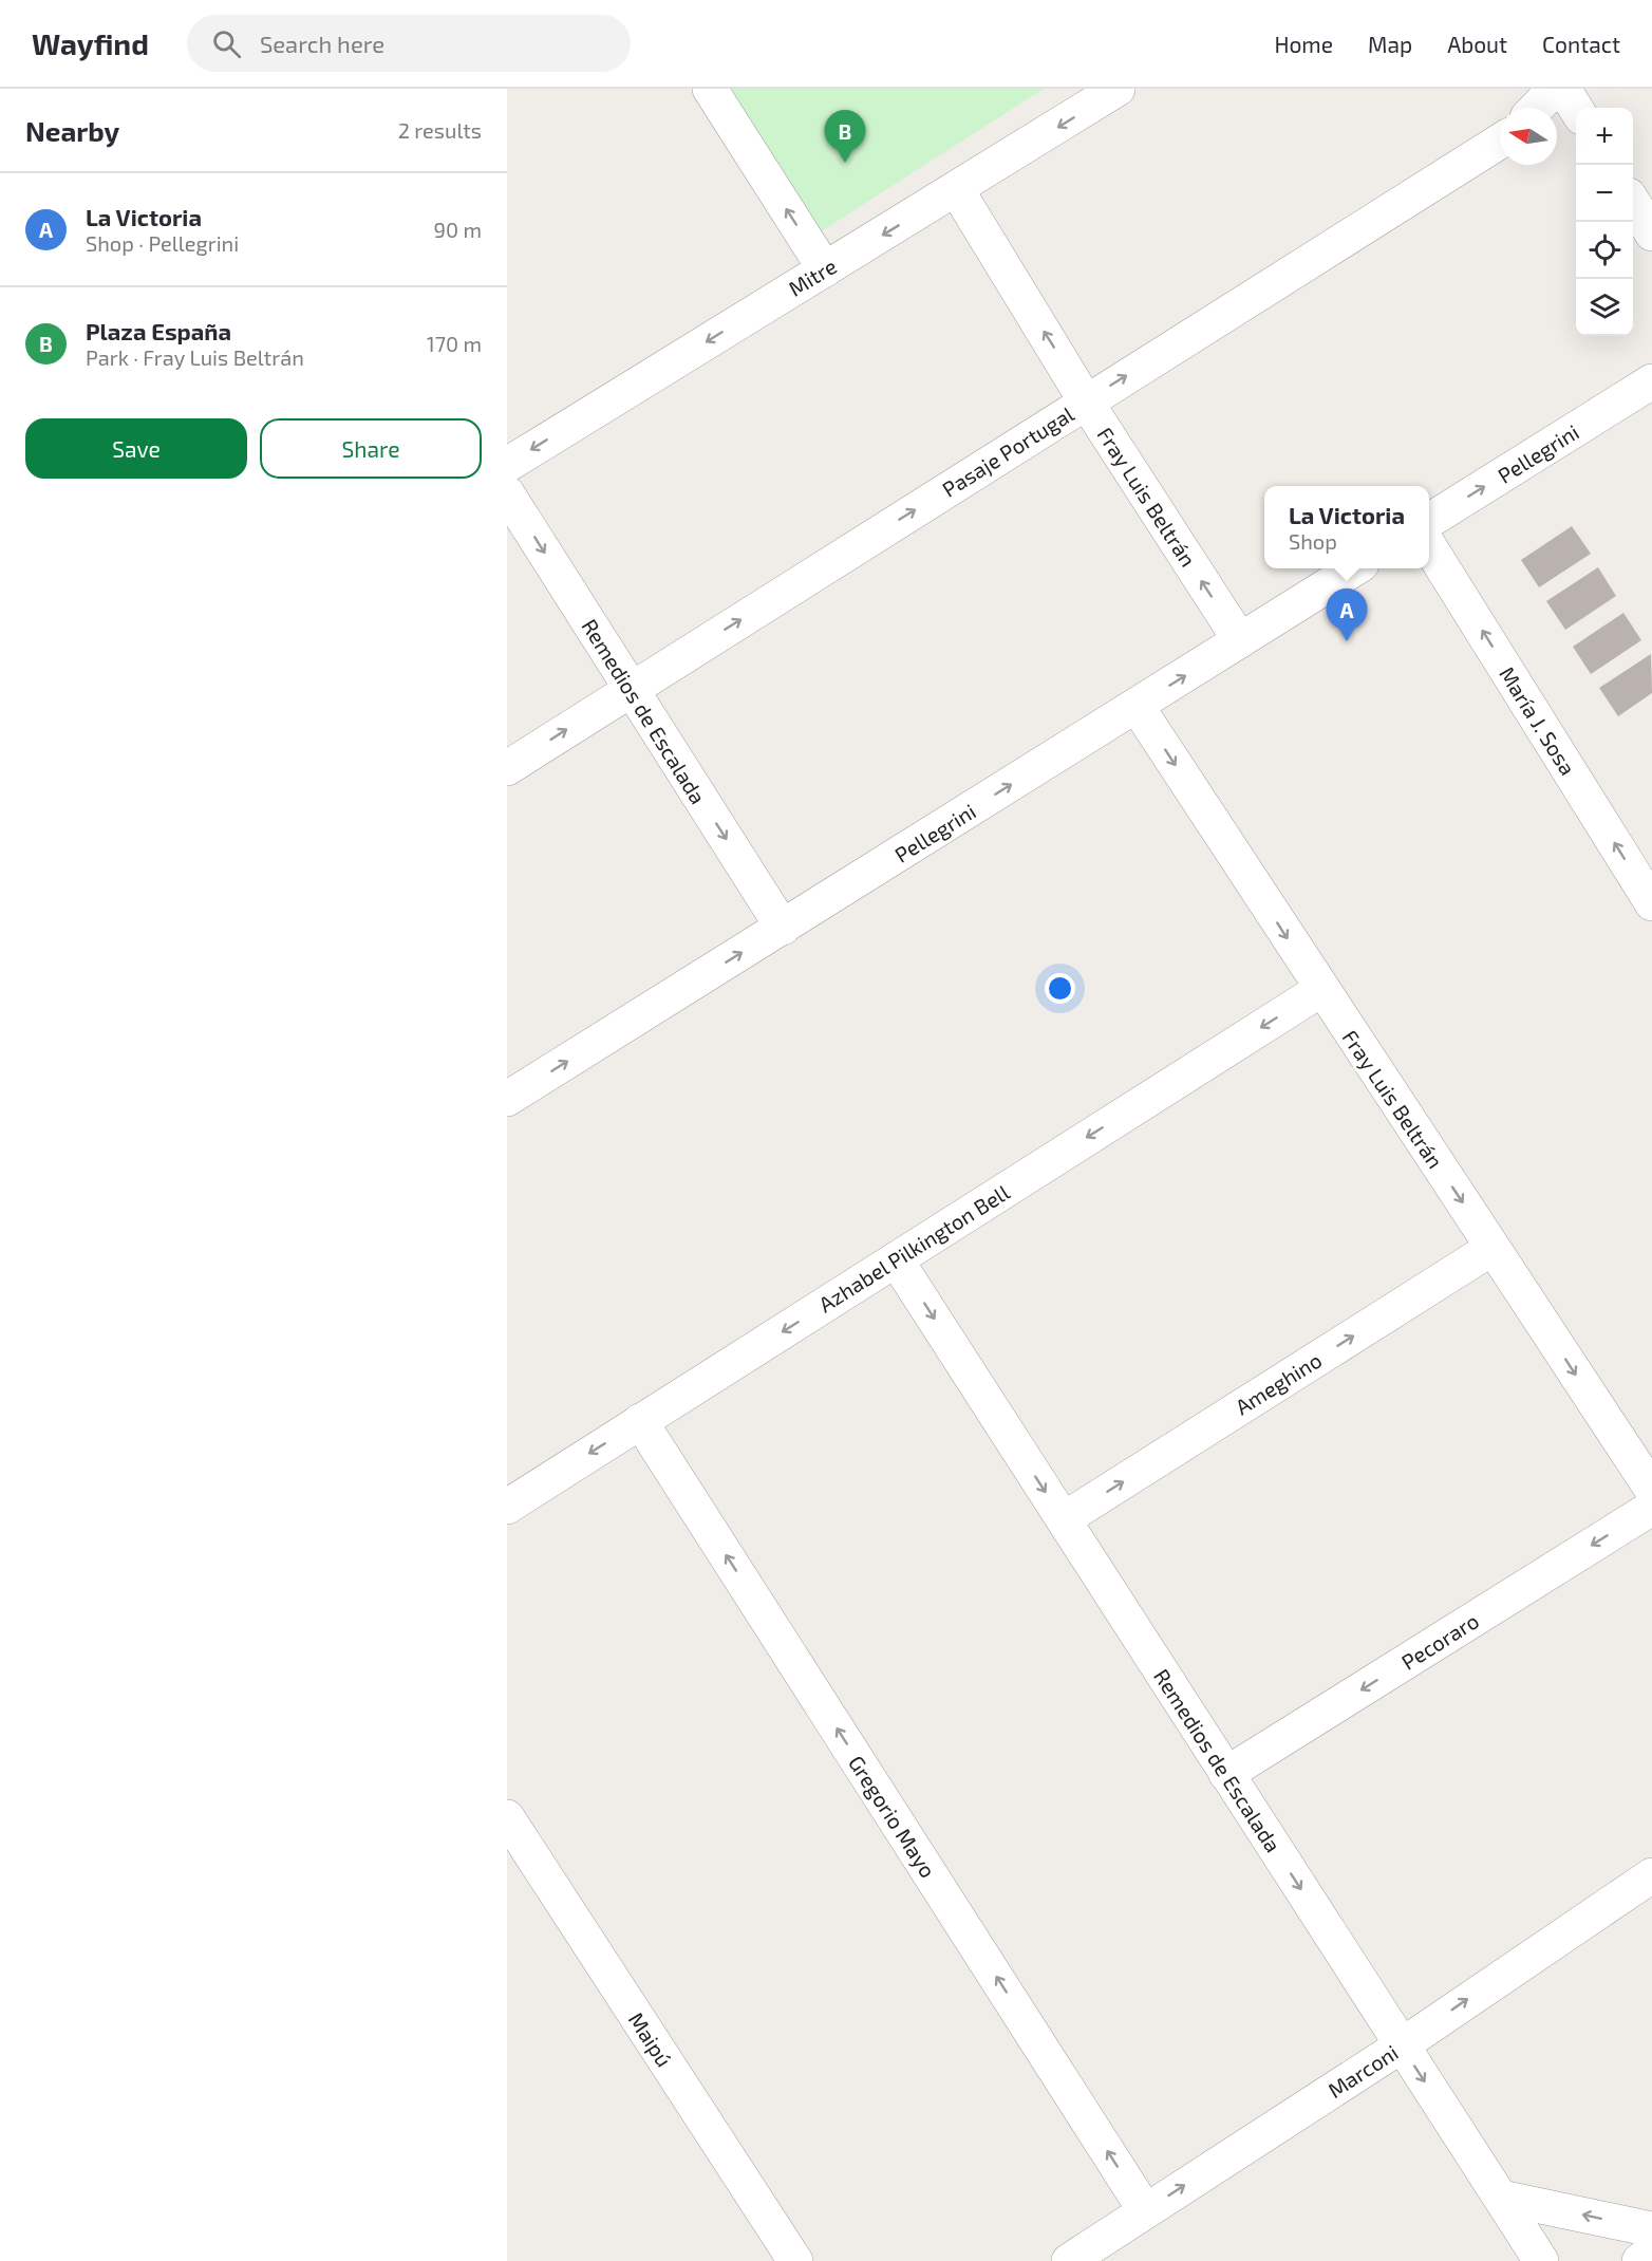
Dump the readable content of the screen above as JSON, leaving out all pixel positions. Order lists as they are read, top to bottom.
{
  "streets": {
    "street": [
      "Mitre",
      "Pasaje Portugal",
      "Pellegrini",
      "Fray Luis Beltrán",
      "Remedios de Escalada",
      "María J. Sosa",
      "Azhabel Pilkington Bell",
      "Ameghino",
      "Pecoraro",
      "Gregorio Mayo",
      "Maipú",
      "Marconi"
    ]
  },
  "crossings": [
    ["Mitre", "Fray Luis Beltrán"],
    ["Pasaje Portugal", "Fray Luis Beltrán"],
    ["Pasaje Portugal", "Remedios de Escalada"],
    ["Pellegrini", "Fray Luis Beltrán"],
    ["Pellegrini", "Remedios de Escalada"],
    ["Fray Luis Beltrán", "Azhabel Pilkington Bell"],
    ["Fray Luis Beltrán", "Ameghino"],
    ["Remedios de Escalada", "Azhabel Pilkington Bell"],
    ["Remedios de Escalada", "Ameghino"],
    ["Remedios de Escalada", "Pecoraro"],
    ["Remedios de Escalada", "Marconi"],
    ["Azhabel Pilkington Bell", "Gregorio Mayo"],
    ["Gregorio Mayo", "Marconi"]
  ],
  "one_way": [
    "Mitre",
    "Pasaje Portugal",
    "Pellegrini",
    "Remedios de Escalada",
    "María J. Sosa",
    "Azhabel Pilkington Bell",
    "Ameghino",
    "Pecoraro",
    "Gregorio Mayo",
    "Marconi"
  ],
  "north": "left",
  "page": {
    "header": "Wayfind",
    "search": "Search here",
    "nav": [
      "Home",
      "Map",
      "About",
      "Contact"
    ],
    "heading": ["Nearby", "2 results"],
    "map_buttons": ["+", "−"],
    "pins": ["B", "A"],
    "list": [
      {
        "mark": "A",
        "name": "La Victoria",
        "note": "Shop · Pellegrini",
        "value": "90 m"
      },
      {
        "mark": "B",
        "name": "Plaza España",
        "note": "Park · Fray Luis Beltrán",
        "value": "170 m"
      }
    ],
    "buttons": ["Save", "Share"],
    "popup": ["La Victoria", "Shop"]
  }
}
